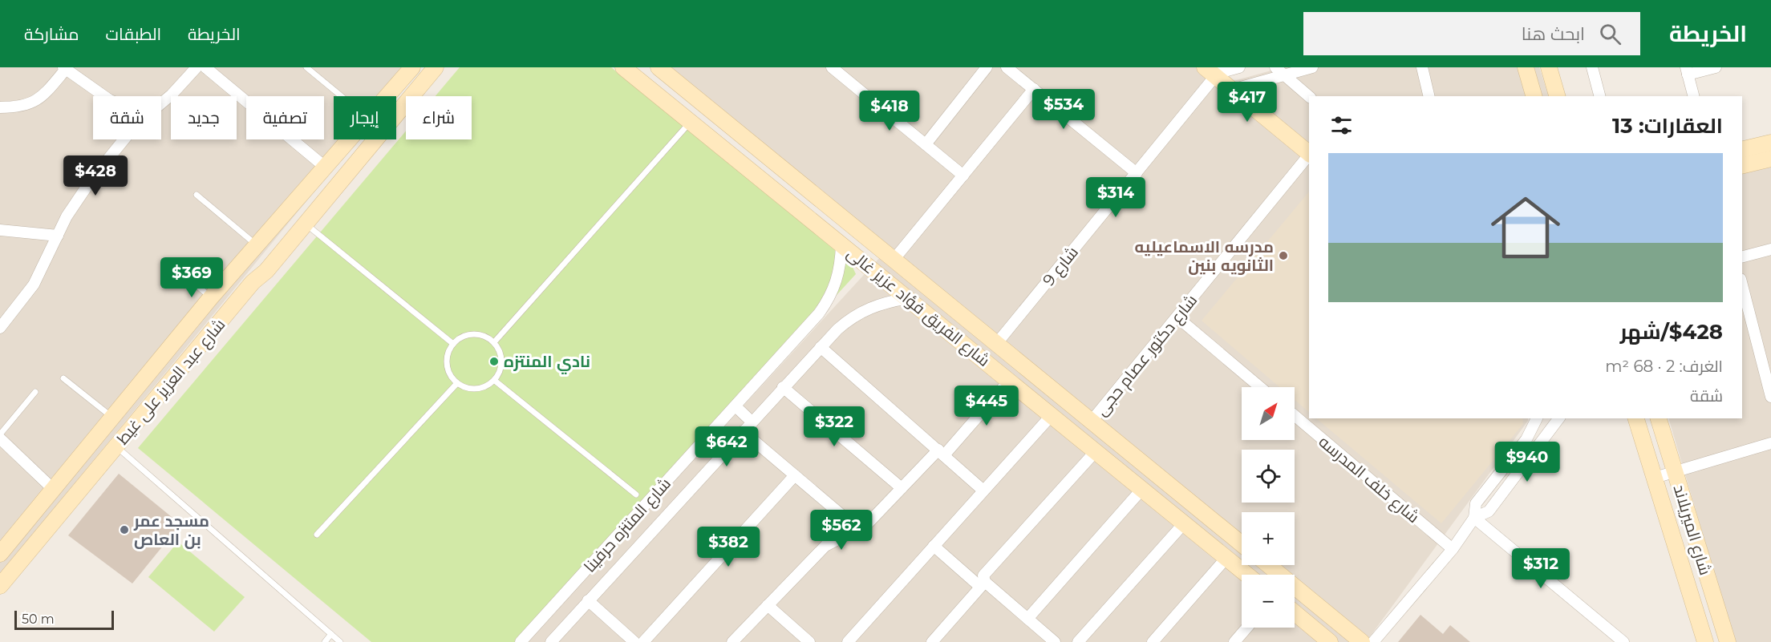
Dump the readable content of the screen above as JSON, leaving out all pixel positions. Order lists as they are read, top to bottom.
{
  "streets": {
    "street": [
      "شارع 9",
      "شارع الفريق فؤاد عزيز غالى",
      "شارع دكتور عصام حجى",
      "شارع عبد العزيز على غيط",
      "شارع خلف المدرسه",
      "شارع المتنزه حرفينا",
      "شارع الميريلاند"
    ]
  },
  "crossings": [
    ["شارع 9", "شارع الفريق فؤاد عزيز غالى"],
    ["شارع الفريق فؤاد عزيز غالى", "شارع دكتور عصام حجى"],
    ["شارع الفريق فؤاد عزيز غالى", "شارع المتنزه حرفينا"]
  ],
  "places": ["مدرسه الاسماعيليه الثانويه بنين", "نادي المنتزه", "مسجد عمر بن العاص"],
  "scale_bar": "50 m",
  "north": "top right",
  "page": {
    "header": "الخريطة",
    "search": "ابحث هنا",
    "nav": ["الخريطة", "الطبقات", "مشاركة"],
    "price": [
      "$417",
      "$534",
      "$418",
      "$428",
      "$314",
      "$369",
      "$445",
      "$322",
      "$642",
      "$940",
      "$562",
      "$382",
      "$312"
    ],
    "chip": [
      "شراء",
      "إيجار",
      "تصفية",
      "جديد",
      "شقة"
    ],
    "heading": "العقارات: 13",
    "list": [
      {
        "name": "$428/شهر",
        "note": "الغرف: 2 · 68 m² · شقة"
      }
    ],
    "map_buttons": ["+", "−"],
    "scale": "50 m"
  }
}
